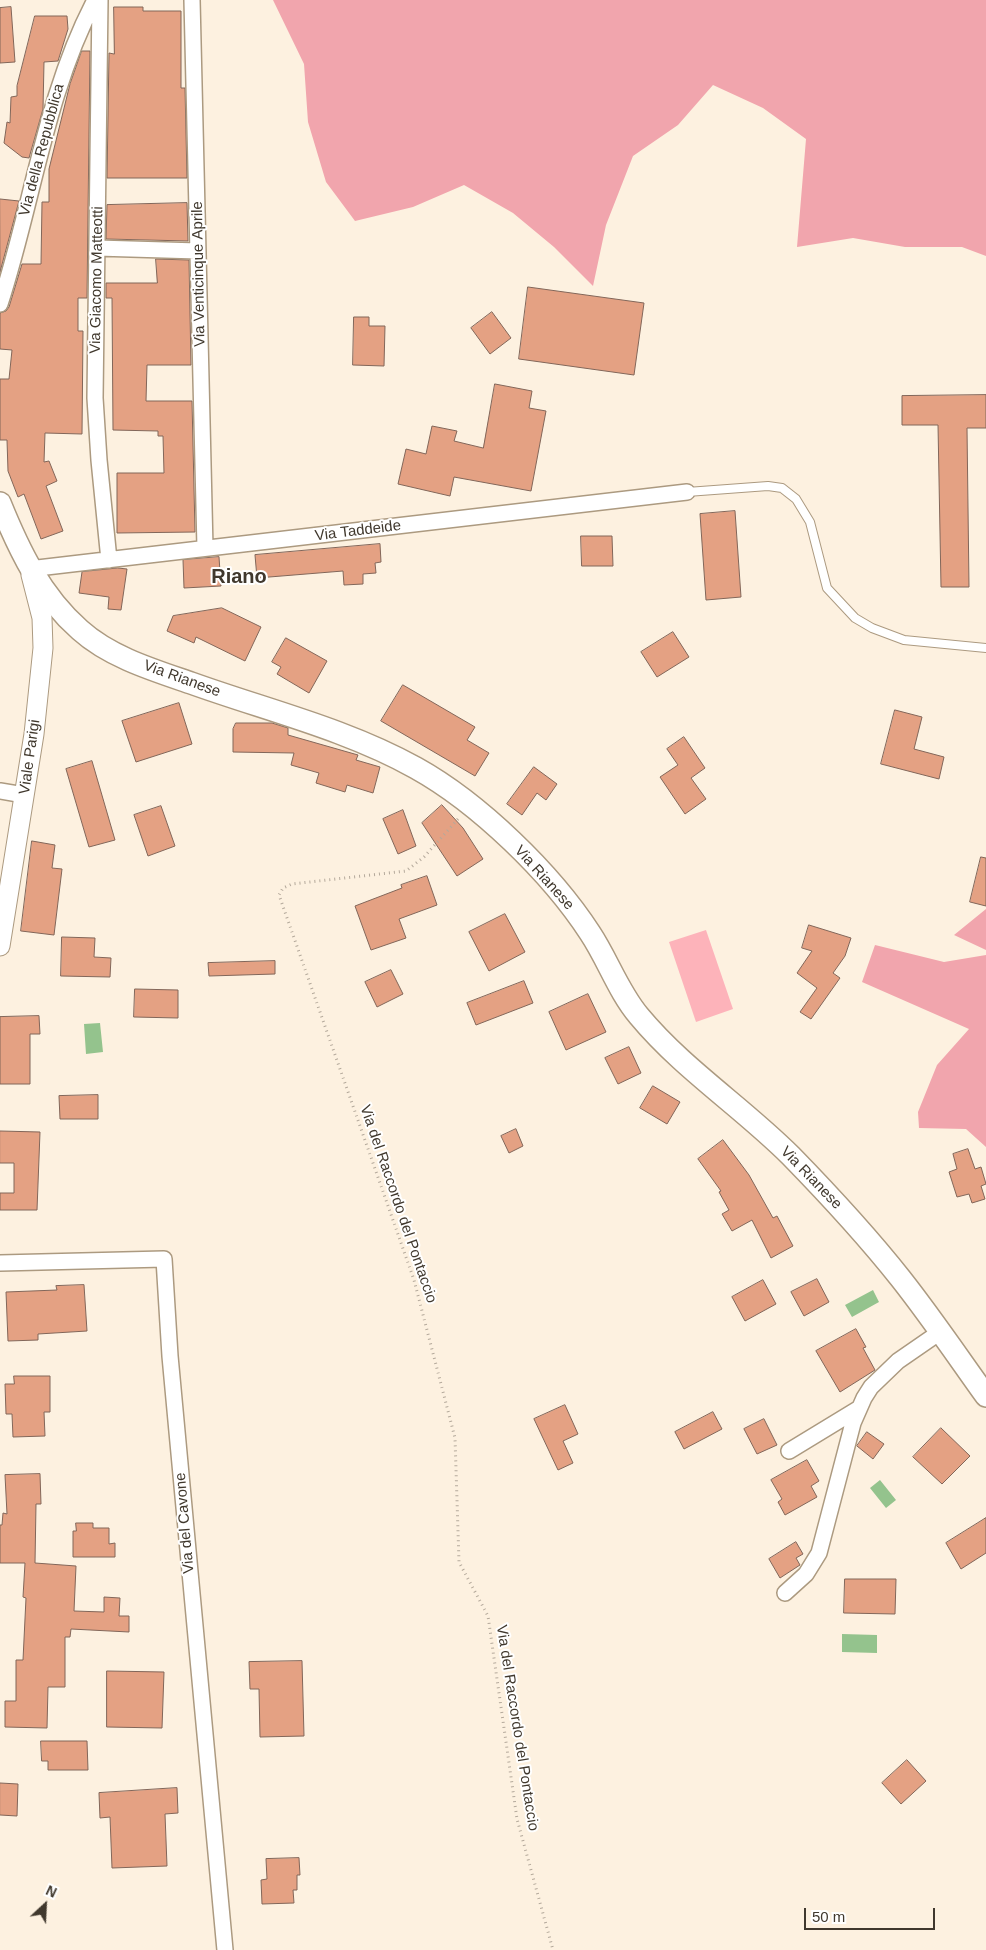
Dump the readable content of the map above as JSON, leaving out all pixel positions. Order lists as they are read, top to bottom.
{
  "streets": {
    "main road": ["Via Rianese"],
    "street": [
      "Via della Repubblica",
      "Via Venticinque Aprile",
      "Via Giacomo Matteotti",
      "Via Taddeide",
      "Viale Parigi",
      "Via del Cavone"
    ],
    "path": ["Via del Raccordo del Pontaccio"]
  },
  "crossings": [
    ["Via Venticinque Aprile", "Via Taddeide"],
    ["Via Giacomo Matteotti", "Via Taddeide"],
    ["Via Taddeide", "Via Rianese"],
    ["Via Taddeide", "Viale Parigi"],
    ["Via Rianese", "Viale Parigi"],
    ["Via Rianese", "Via del Raccordo del Pontaccio"]
  ],
  "districts": ["Riano"],
  "scale_bar": "50 m",
  "north": "top right"
}
